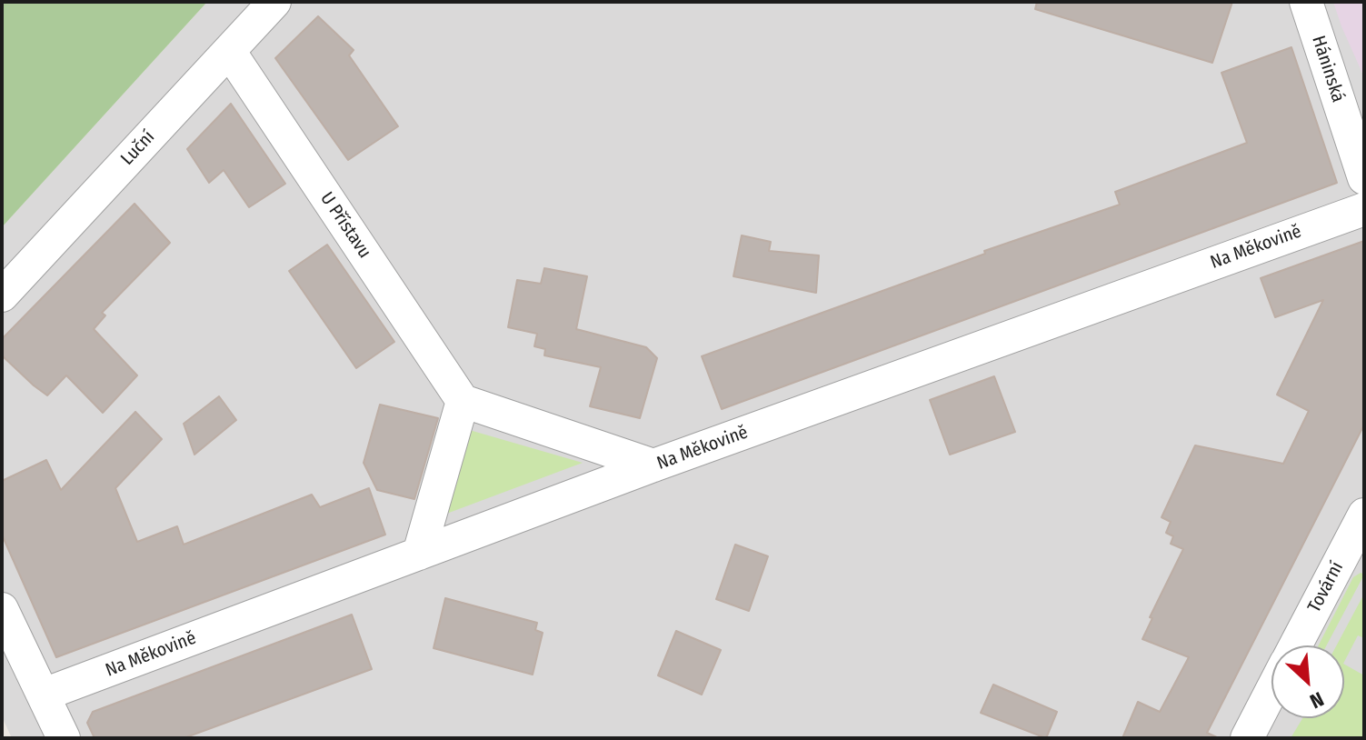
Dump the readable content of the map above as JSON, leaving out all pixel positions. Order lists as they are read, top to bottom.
{
  "streets": {
    "street": [
      "Háninská",
      "Luční",
      "U Přístavu",
      "Na Měkovině",
      "Tovární"
    ]
  },
  "crossings": [
    ["Luční", "U Přístavu"]
  ],
  "north": "bottom right"
}
